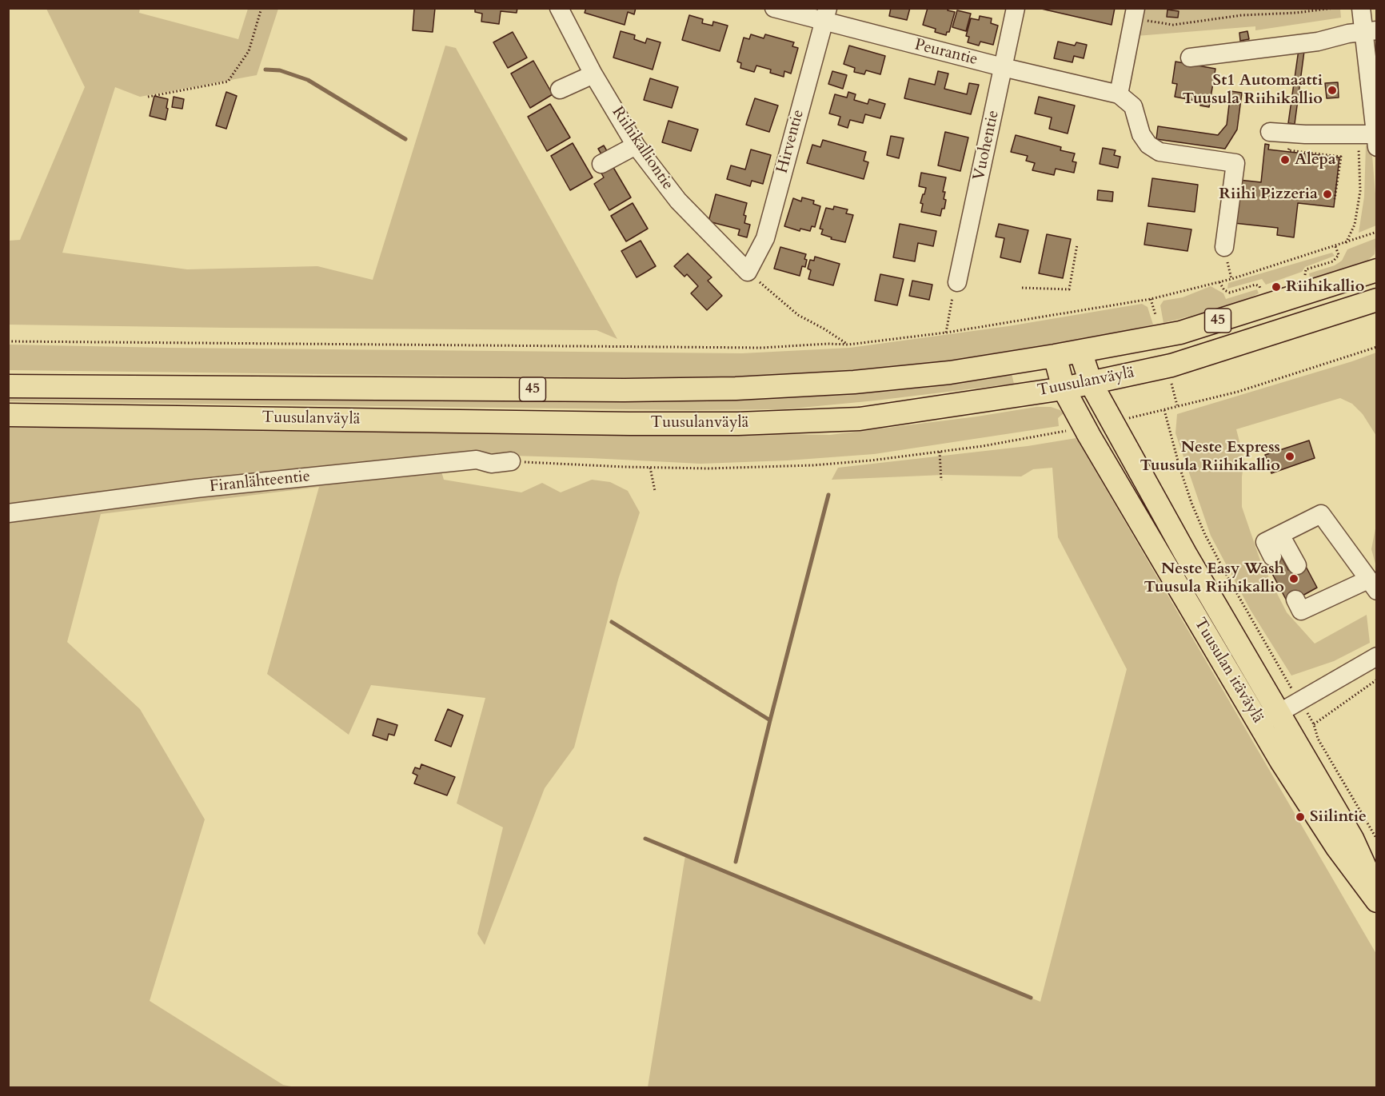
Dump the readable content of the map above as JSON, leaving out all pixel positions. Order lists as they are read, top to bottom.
{
  "streets": {
    "main road": ["45", "Tuusulanväylä", "Tuusulan itäväylä"],
    "street": [
      "Peurantie",
      "Hirventie",
      "Vuohentie",
      "Riihikalliontie",
      "Firanlähteentie"
    ]
  },
  "crossings": [
    ["Peurantie", "Hirventie"],
    ["Peurantie", "Vuohentie"],
    ["Hirventie", "Riihikalliontie"],
    ["Tuusulanväylä", "Tuusulan itäväylä"]
  ],
  "places": [
    "St1 Automaatti Tuusula Riihikallio",
    "Alepa",
    "Riihi Pizzeria",
    "Riihikallio",
    "Neste Express Tuusula Riihikallio",
    "Neste Easy Wash Tuusula Riihikallio",
    "Siilintie"
  ]
}
